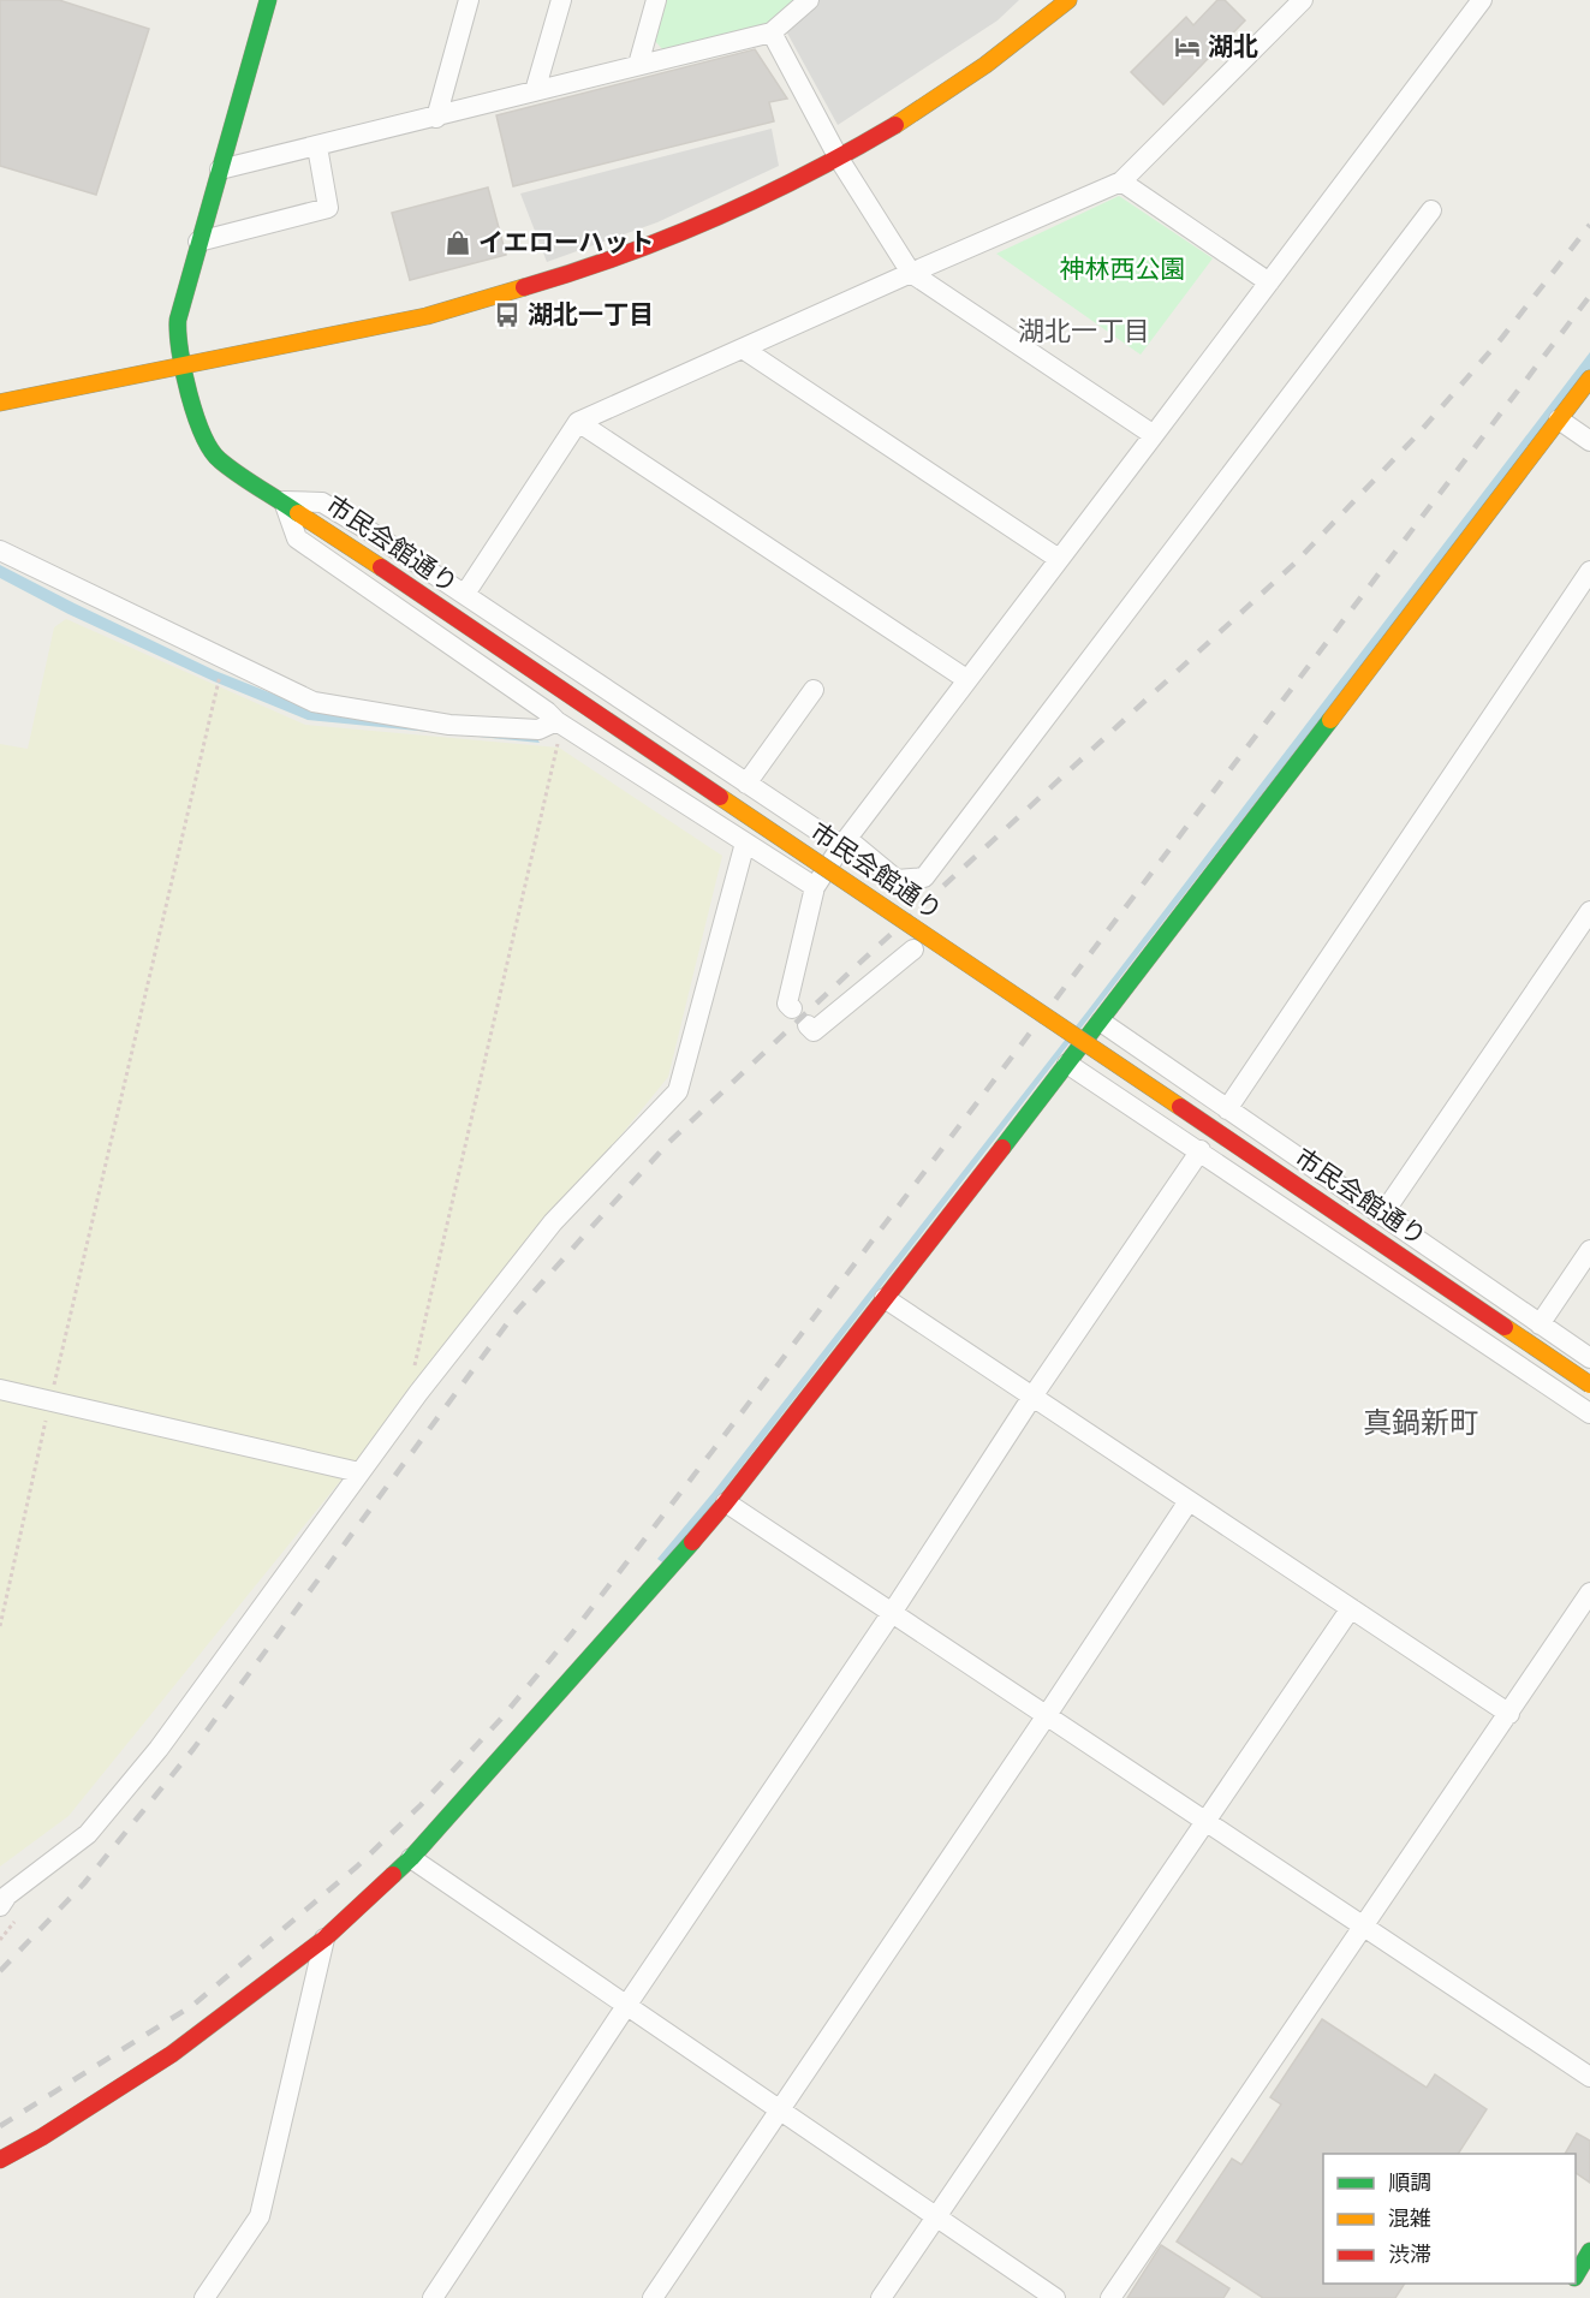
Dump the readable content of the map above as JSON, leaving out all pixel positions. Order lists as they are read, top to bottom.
{
  "streets": {
    "street": ["市民会館通り"]
  },
  "districts": ["湖北一丁目", "真鍋新町"],
  "parks": ["神林西公園"],
  "places": {
    "hotel": ["湖北"],
    "shop": ["イエローハット"],
    "bus stop": ["湖北一丁目"]
  },
  "legend": ["順調", "混雑", "渋滞"]
}
